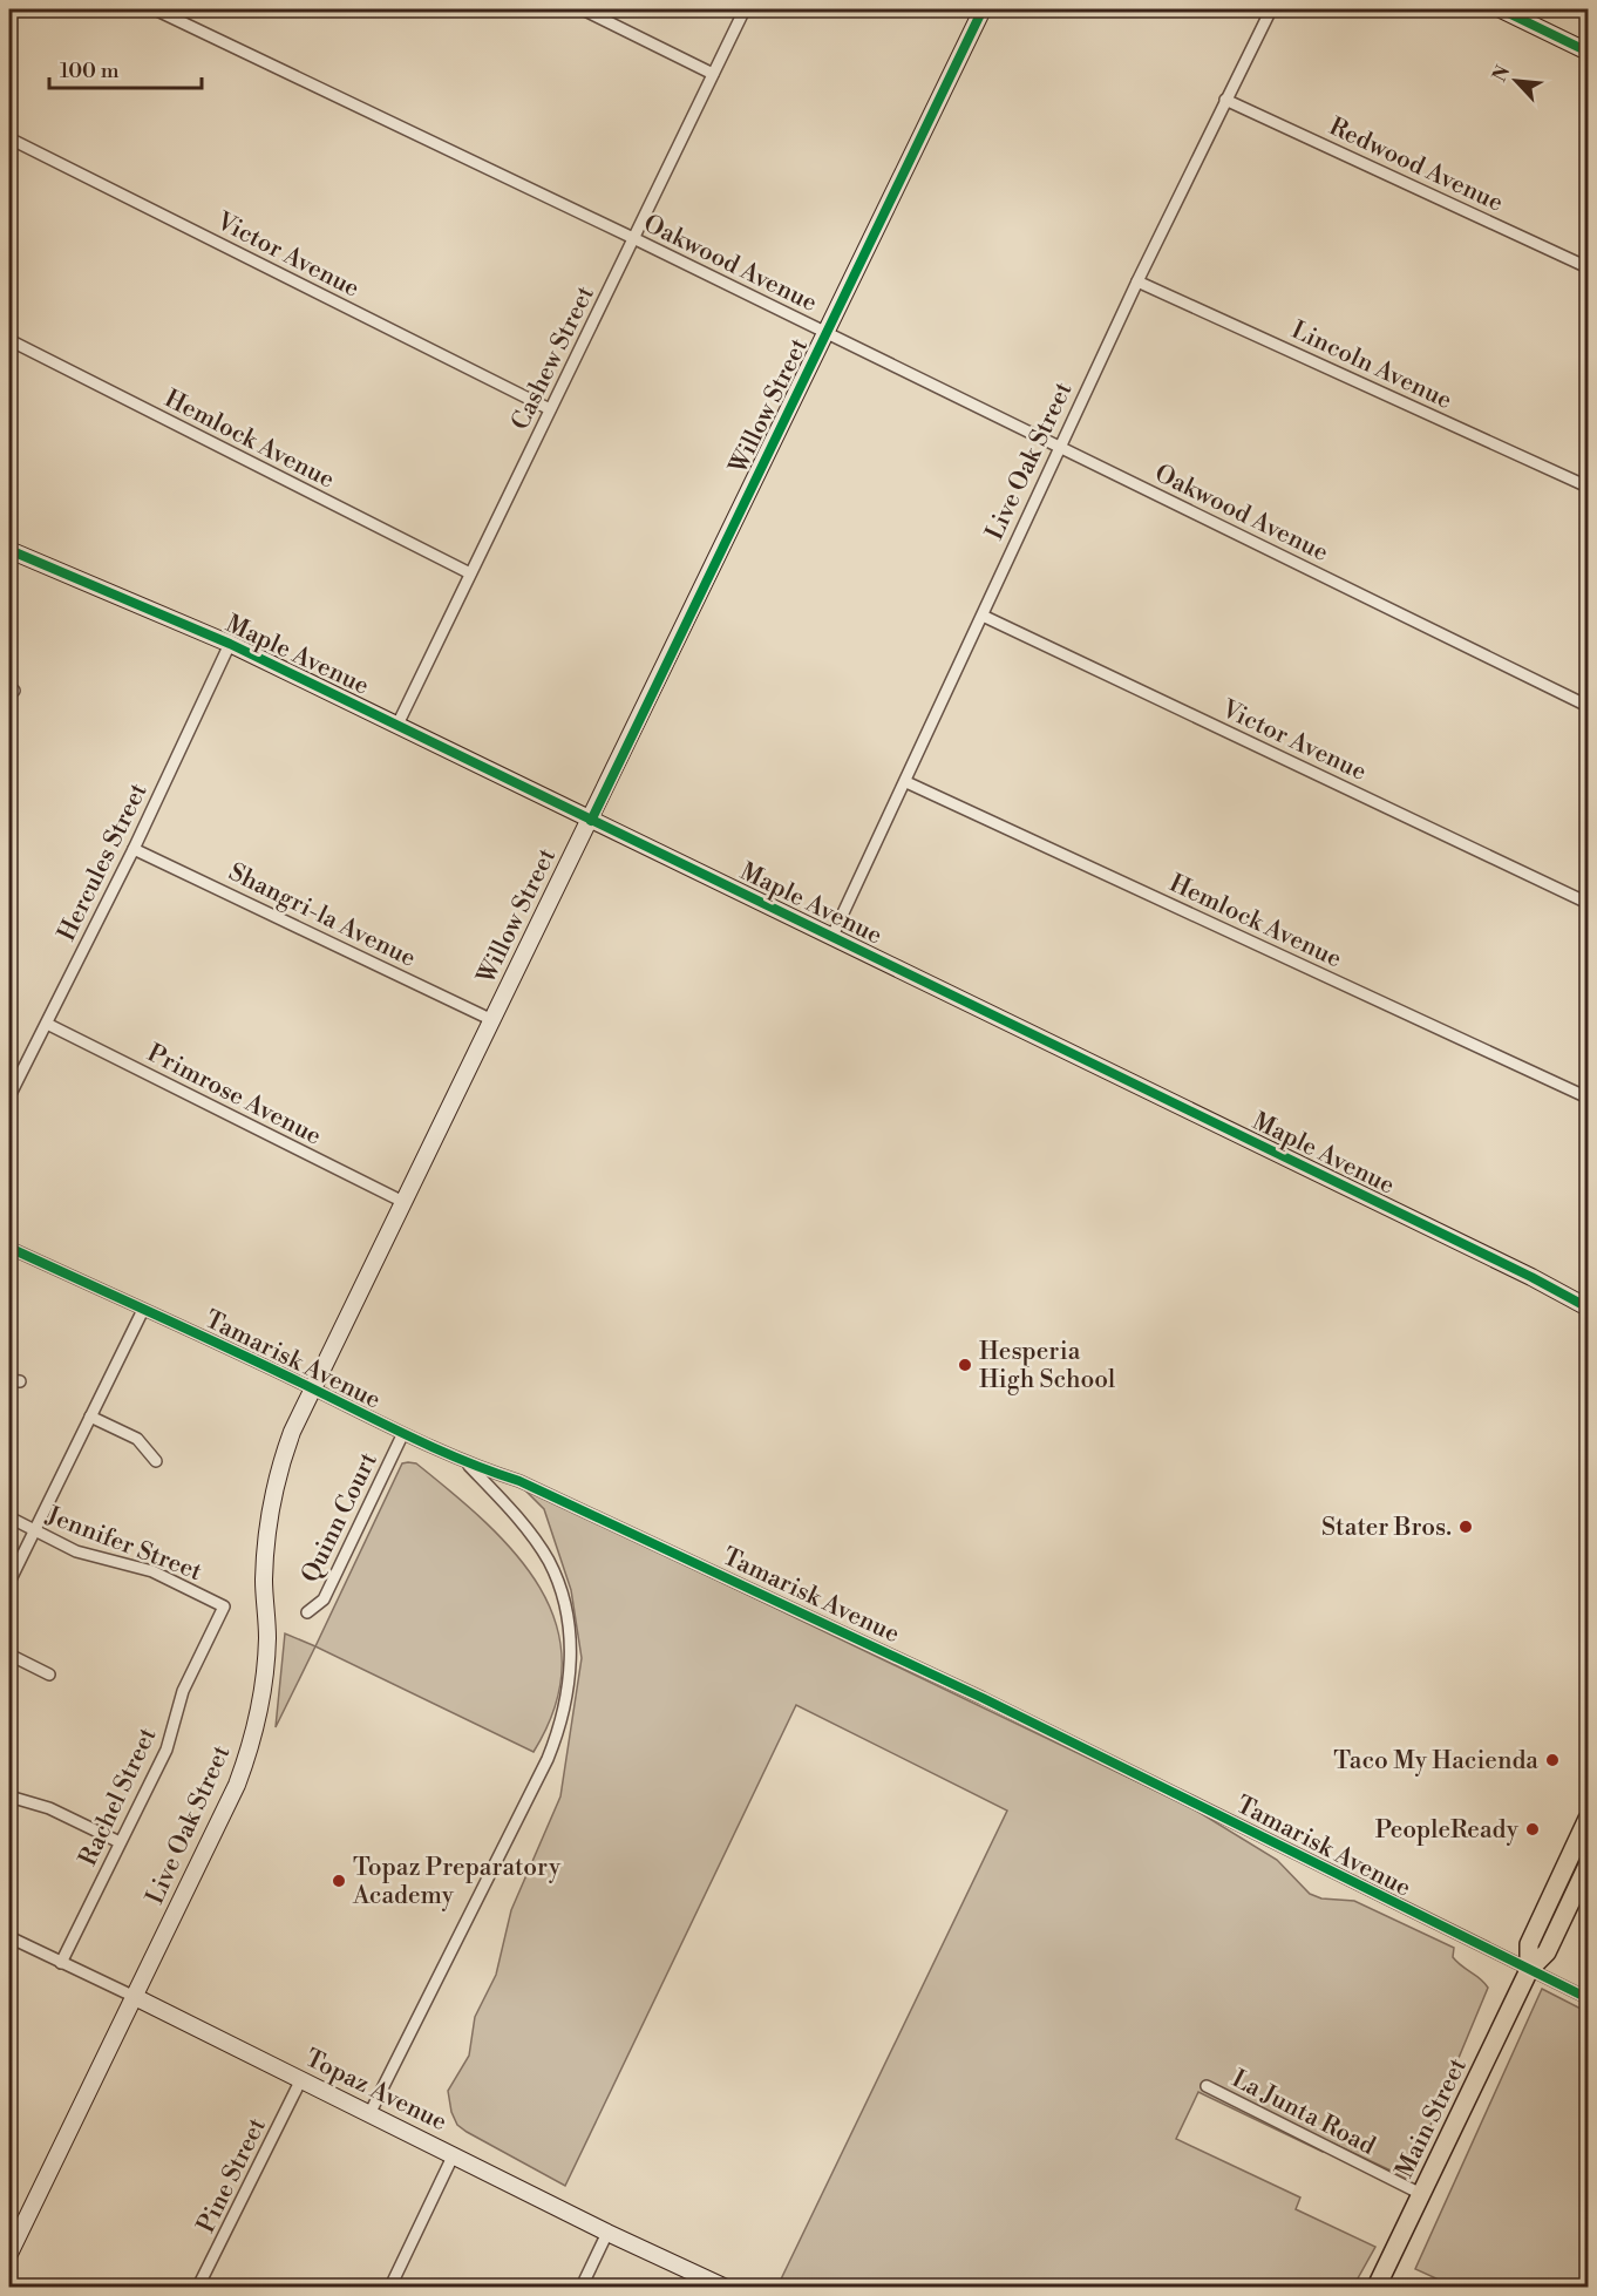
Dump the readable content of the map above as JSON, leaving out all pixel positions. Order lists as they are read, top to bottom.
{
  "streets": {
    "main road": ["Main Street"],
    "street": [
      "Redwood Avenue",
      "Victor Avenue",
      "Oakwood Avenue",
      "Cashew Street",
      "Lincoln Avenue",
      "Willow Street",
      "Hemlock Avenue",
      "Live Oak Street",
      "Maple Avenue",
      "Hercules Street",
      "Shangri-la Avenue",
      "Primrose Avenue",
      "Tamarisk Avenue",
      "Quinn Court",
      "Jennifer Street",
      "Rachel Street",
      "Topaz Avenue",
      "La Junta Road",
      "Pine Street"
    ]
  },
  "crossings": [
    ["Redwood Avenue", "Live Oak Street"],
    ["Victor Avenue", "Cashew Street"],
    ["Victor Avenue", "Live Oak Street"],
    ["Oakwood Avenue", "Cashew Street"],
    ["Oakwood Avenue", "Willow Street"],
    ["Oakwood Avenue", "Live Oak Street"],
    ["Cashew Street", "Hemlock Avenue"],
    ["Cashew Street", "Maple Avenue"],
    ["Lincoln Avenue", "Live Oak Street"],
    ["Willow Street", "Live Oak Street"],
    ["Willow Street", "Maple Avenue"],
    ["Willow Street", "Shangri-la Avenue"],
    ["Willow Street", "Primrose Avenue"],
    ["Willow Street", "Tamarisk Avenue"],
    ["Hemlock Avenue", "Live Oak Street"],
    ["Live Oak Street", "Maple Avenue"],
    ["Live Oak Street", "Tamarisk Avenue"],
    ["Live Oak Street", "Topaz Avenue"],
    ["Maple Avenue", "Hercules Street"],
    ["Hercules Street", "Shangri-la Avenue"],
    ["Hercules Street", "Primrose Avenue"],
    ["Tamarisk Avenue", "Quinn Court"],
    ["Tamarisk Avenue", "Main Street"],
    ["Jennifer Street", "Rachel Street"],
    ["Rachel Street", "Topaz Avenue"],
    ["Topaz Avenue", "Pine Street"],
    ["La Junta Road", "Main Street"]
  ],
  "places": [
    "Hesperia High School",
    "Stater Bros.",
    "Taco My Hacienda",
    "PeopleReady",
    "Topaz Preparatory Academy"
  ],
  "scale_bar": "100 m",
  "north": "top left"
}
